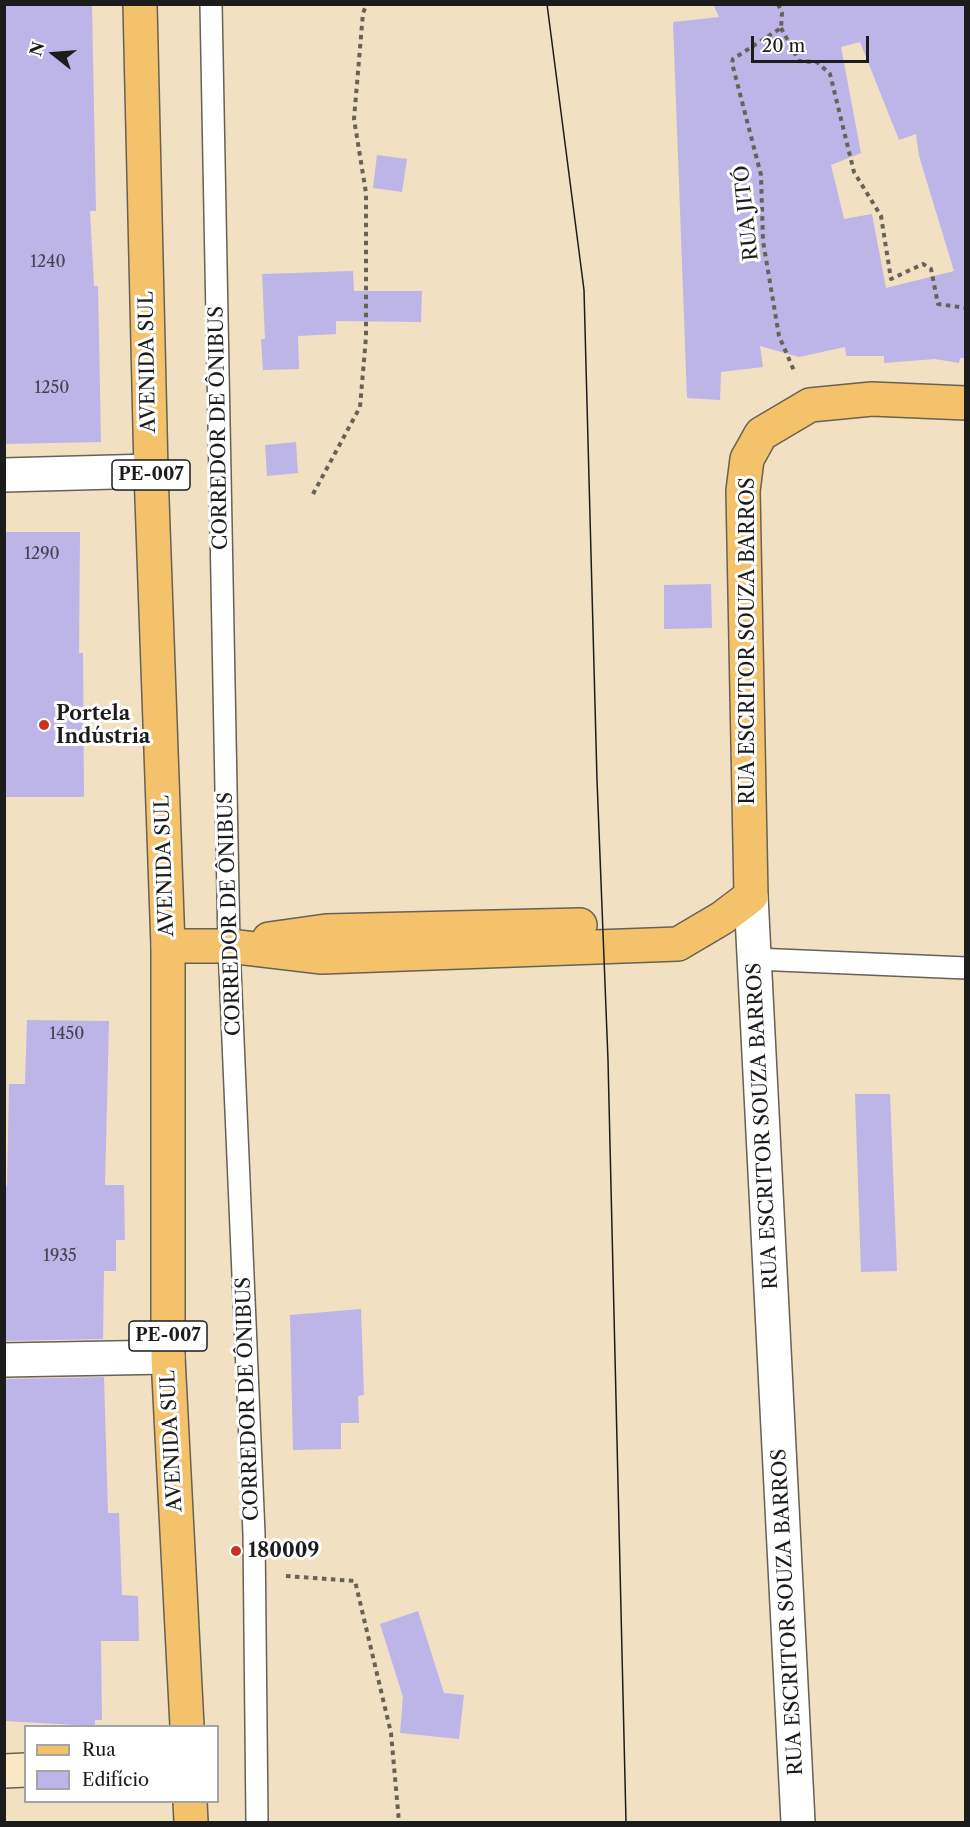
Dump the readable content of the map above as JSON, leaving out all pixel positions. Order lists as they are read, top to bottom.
{
  "streets": {
    "main road": ["AVENIDA SUL", "PE-007", "RUA ESCRITOR SOUZA BARROS"],
    "lane": ["CORREDOR DE ÔNIBUS"],
    "path": ["RUA JITÓ"]
  },
  "crossings": [
    ["RUA JITÓ", "RUA ESCRITOR SOUZA BARROS"]
  ],
  "places": ["Portela Indústria", "180009"],
  "house_numbers": [
    "1240",
    "1250",
    "1290",
    "1450",
    "1935"
  ],
  "legend": ["Rua", "Edifício"],
  "scale_bar": "20 m",
  "north": "left"
}
